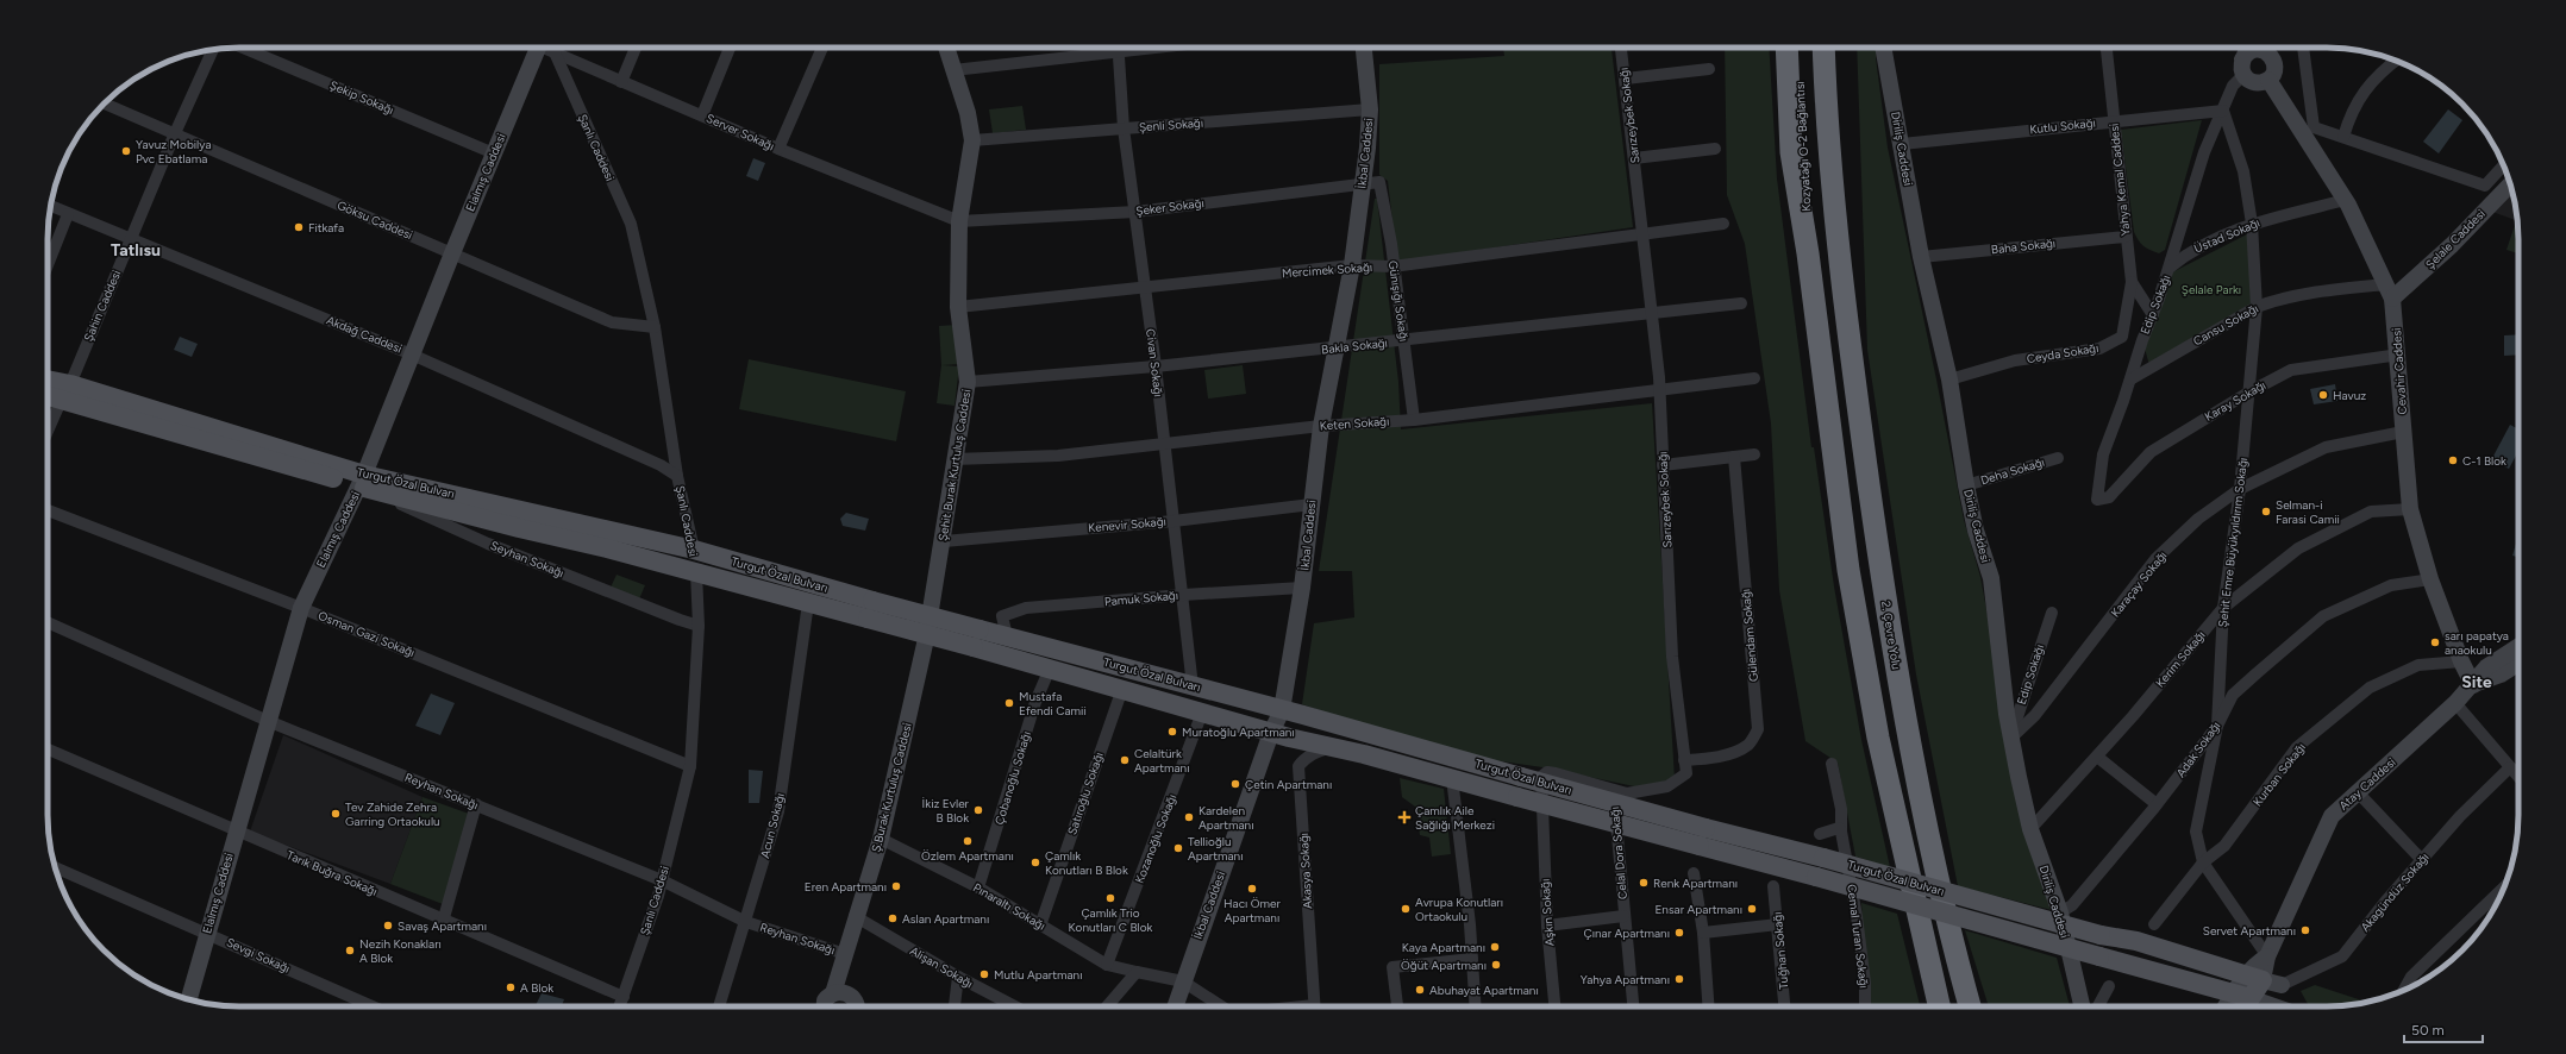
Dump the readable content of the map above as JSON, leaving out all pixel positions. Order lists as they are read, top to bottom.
{
  "streets": {
    "highway": ["Kozyatağı O-2 Bağlantısı", "2. Çevre Yolu"],
    "main road": ["Turgut Özal Bulvarı", "Atay Caddesi"],
    "street": [
      "Şekip Sokağı",
      "Sarızeybek Sokağı",
      "Şenli Sokağı",
      "Kutlu Sokağı",
      "Server Sokağı",
      "Şanlı Caddesi",
      "Diriliş Caddesi",
      "İkbal Caddesi",
      "Elalmış Caddesi",
      "Yahya Kemal Caddesi",
      "Şeker Sokağı",
      "Göksu Caddesi",
      "Üstad Sokağı",
      "Şelale Caddesi",
      "Baha Sokağı",
      "Mercimek Sokağı",
      "Günışığı Sokağı",
      "Edip Sokağı",
      "Şahin Caddesi",
      "Cansu Sokağı",
      "Akdağ Caddesi",
      "Bakla Sokağı",
      "Ceyda Sokağı",
      "Civan Sokağı",
      "Cevahir Caddesi",
      "Karay Sokağı",
      "Keten Sokağı",
      "Şehit Burak Kurtuluş Caddesi",
      "Deha Sokağı",
      "Kenevir Sokağı",
      "Şehit Emre Büyükyıldırım Sokağı",
      "Seyhan Sokağı",
      "Karaçay Sokağı",
      "Pamuk Sokağı",
      "Osman Gazi Sokağı",
      "Gülendam Sokağı",
      "Kerim Sokağı",
      "Adak Sokağı",
      "Kurban Sokağı",
      "Çobanoğlu Sokağı",
      "Ş.Burak Kurtuluş Caddesi",
      "Reyhan Sokağı",
      "Satıroğlu Sokağı",
      "Acun Sokağı",
      "Kozanoğlu Sokağı",
      "Celal Dora Sokağı",
      "Akasya Sokağı",
      "Tarık Buğra Sokağı",
      "Akagündüz Sokağı",
      "Pınaraltı Sokağı",
      "Aşkın Sokağı",
      "Cemal Turan Sokağı",
      "Tuğhan Sokağı",
      "Sevgi Sokağı",
      "Alişan Sokağı"
    ]
  },
  "crossings": [
    ["Şekip Sokağı", "Elalmış Caddesi"],
    ["Sarızeybek Sokağı", "Mercimek Sokağı"],
    ["Sarızeybek Sokağı", "Bakla Sokağı"],
    ["Sarızeybek Sokağı", "Keten Sokağı"],
    ["Sarızeybek Sokağı", "Gülendam Sokağı"],
    ["Sarızeybek Sokağı", "Celal Dora Sokağı"],
    ["Sarızeybek Sokağı", "Aşkın Sokağı"],
    ["Şenli Sokağı", "İkbal Caddesi"],
    ["Şenli Sokağı", "Civan Sokağı"],
    ["Şenli Sokağı", "Şehit Burak Kurtuluş Caddesi"],
    ["Kutlu Sokağı", "Diriliş Caddesi"],
    ["Kutlu Sokağı", "Yahya Kemal Caddesi"],
    ["Kutlu Sokağı", "Edip Sokağı"],
    ["Kutlu Sokağı", "Şehit Emre Büyükyıldırım Sokağı"],
    ["Server Sokağı", "Şanlı Caddesi"],
    ["Server Sokağı", "Şeker Sokağı"],
    ["Server Sokağı", "Şehit Burak Kurtuluş Caddesi"],
    ["Kozyatağı O-2 Bağlantısı", "2. Çevre Yolu"],
    ["Şanlı Caddesi", "Göksu Caddesi"],
    ["Şanlı Caddesi", "Akdağ Caddesi"],
    ["Şanlı Caddesi", "Turgut Özal Bulvarı"],
    ["Şanlı Caddesi", "Seyhan Sokağı"],
    ["Şanlı Caddesi", "Osman Gazi Sokağı"],
    ["Şanlı Caddesi", "Reyhan Sokağı"],
    ["Şanlı Caddesi", "Tarık Buğra Sokağı"],
    ["Diriliş Caddesi", "Baha Sokağı"],
    ["Diriliş Caddesi", "Edip Sokağı"],
    ["Diriliş Caddesi", "Ceyda Sokağı"],
    ["Diriliş Caddesi", "Deha Sokağı"],
    ["Diriliş Caddesi", "Karaçay Sokağı"],
    ["Diriliş Caddesi", "Kerim Sokağı"],
    ["Diriliş Caddesi", "Adak Sokağı"],
    ["İkbal Caddesi", "Şeker Sokağı"],
    ["İkbal Caddesi", "Mercimek Sokağı"],
    ["İkbal Caddesi", "Bakla Sokağı"],
    ["İkbal Caddesi", "Keten Sokağı"],
    ["İkbal Caddesi", "Turgut Özal Bulvarı"],
    ["İkbal Caddesi", "Kenevir Sokağı"],
    ["İkbal Caddesi", "Pamuk Sokağı"],
    ["İkbal Caddesi", "Pınaraltı Sokağı"],
    ["Elalmış Caddesi", "Göksu Caddesi"],
    ["Elalmış Caddesi", "Akdağ Caddesi"],
    ["Elalmış Caddesi", "Turgut Özal Bulvarı"],
    ["Elalmış Caddesi", "Seyhan Sokağı"],
    ["Elalmış Caddesi", "Osman Gazi Sokağı"],
    ["Elalmış Caddesi", "Reyhan Sokağı"],
    ["Elalmış Caddesi", "Tarık Buğra Sokağı"],
    ["Elalmış Caddesi", "Sevgi Sokağı"],
    ["Yahya Kemal Caddesi", "Baha Sokağı"],
    ["Yahya Kemal Caddesi", "Edip Sokağı"],
    ["Yahya Kemal Caddesi", "Ceyda Sokağı"],
    ["Şeker Sokağı", "Günışığı Sokağı"],
    ["Şeker Sokağı", "Civan Sokağı"],
    ["Şeker Sokağı", "Şehit Burak Kurtuluş Caddesi"],
    ["Göksu Caddesi", "Şahin Caddesi"],
    ["Üstad Sokağı", "Edip Sokağı"],
    ["Üstad Sokağı", "Cevahir Caddesi"],
    ["Üstad Sokağı", "Şehit Emre Büyükyıldırım Sokağı"],
    ["Şelale Caddesi", "Cansu Sokağı"],
    ["Şelale Caddesi", "Cevahir Caddesi"],
    ["Mercimek Sokağı", "Günışığı Sokağı"],
    ["Mercimek Sokağı", "Civan Sokağı"],
    ["Mercimek Sokağı", "Şehit Burak Kurtuluş Caddesi"],
    ["Günışığı Sokağı", "Bakla Sokağı"],
    ["Günışığı Sokağı", "Keten Sokağı"],
    ["Edip Sokağı", "Cansu Sokağı"],
    ["Edip Sokağı", "Karay Sokağı"],
    ["Edip Sokağı", "Şehit Emre Büyükyıldırım Sokağı"],
    ["Edip Sokağı", "Karaçay Sokağı"],
    ["Şahin Caddesi", "Akdağ Caddesi"],
    ["Şahin Caddesi", "Turgut Özal Bulvarı"],
    ["Cansu Sokağı", "Cevahir Caddesi"],
    ["Cansu Sokağı", "Şehit Emre Büyükyıldırım Sokağı"],
    ["Bakla Sokağı", "Civan Sokağı"],
    ["Bakla Sokağı", "Şehit Burak Kurtuluş Caddesi"],
    ["Civan Sokağı", "Keten Sokağı"],
    ["Civan Sokağı", "Turgut Özal Bulvarı"],
    ["Civan Sokağı", "Kenevir Sokağı"],
    ["Civan Sokağı", "Pamuk Sokağı"],
    ["Cevahir Caddesi", "Karay Sokağı"],
    ["Cevahir Caddesi", "Karaçay Sokağı"],
    ["Cevahir Caddesi", "Kerim Sokağı"],
    ["Cevahir Caddesi", "Adak Sokağı"],
    ["Cevahir Caddesi", "Kurban Sokağı"],
    ["Cevahir Caddesi", "Atay Caddesi"],
    ["Karay Sokağı", "Şehit Emre Büyükyıldırım Sokağı"],
    ["Keten Sokağı", "Şehit Burak Kurtuluş Caddesi"],
    ["Şehit Burak Kurtuluş Caddesi", "Kenevir Sokağı"],
    ["Şehit Burak Kurtuluş Caddesi", "Ş.Burak Kurtuluş Caddesi"],
    ["Turgut Özal Bulvarı", "Seyhan Sokağı"],
    ["Turgut Özal Bulvarı", "Pamuk Sokağı"],
    ["Turgut Özal Bulvarı", "Çobanoğlu Sokağı"],
    ["Turgut Özal Bulvarı", "Atay Caddesi"],
    ["Turgut Özal Bulvarı", "Satıroğlu Sokağı"],
    ["Turgut Özal Bulvarı", "Acun Sokağı"],
    ["Turgut Özal Bulvarı", "Kozanoğlu Sokağı"],
    ["Turgut Özal Bulvarı", "Akasya Sokağı"],
    ["Şehit Emre Büyükyıldırım Sokağı", "Karaçay Sokağı"],
    ["Şehit Emre Büyükyıldırım Sokağı", "Kerim Sokağı"],
    ["Şehit Emre Büyükyıldırım Sokağı", "Adak Sokağı"],
    ["Şehit Emre Büyükyıldırım Sokağı", "Kurban Sokağı"],
    ["Şehit Emre Büyükyıldırım Sokağı", "Atay Caddesi"],
    ["Çobanoğlu Sokağı", "Pınaraltı Sokağı"],
    ["Ş.Burak Kurtuluş Caddesi", "Reyhan Sokağı"],
    ["Ş.Burak Kurtuluş Caddesi", "Pınaraltı Sokağı"],
    ["Ş.Burak Kurtuluş Caddesi", "Alişan Sokağı"],
    ["Reyhan Sokağı", "Acun Sokağı"],
    ["Satıroğlu Sokağı", "Pınaraltı Sokağı"],
    ["Kozanoğlu Sokağı", "Pınaraltı Sokağı"],
    ["Celal Dora Sokağı", "Aşkın Sokağı"]
  ],
  "districts": ["Tatlısu", "Site"],
  "parks": ["Şelale Parkı"],
  "places": {
    "other": [
      "Yavuz Mobilya Pvc Ebatlama",
      "Fitkafa",
      "Havuz",
      "C-1 Blok",
      "Selman-i Farasi Camii",
      "sarı papatya anaokulu",
      "Mustafa Efendi Camii",
      "Muratoğlu Apartmanı",
      "Celaltürk Apartmanı",
      "Çetin Apartmanı",
      "İkiz Evler B Blok",
      "Tev Zahide Zehra Garring Ortaokulu",
      "Kardelen Apartmanı",
      "Özlem Apartmanı",
      "Tellioğlu Apartmanı",
      "Çamlık Konutları B Blok",
      "Renk Apartmanı",
      "Eren Apartmanı",
      "Hacı Ömer Apartmanı",
      "Çamlık Trio Konutları C Blok",
      "Avrupa Konutları Ortaokulu",
      "Ensar Apartmanı",
      "Aslan Apartmanı",
      "Savaş Apartmanı",
      "Servet Apartmanı",
      "Çınar Apartmanı",
      "Kaya Apartmanı",
      "Nezih Konakları A Blok",
      "Öğüt Apartmanı",
      "Mutlu Apartmanı",
      "Yahya Apartmanı",
      "A Blok",
      "Abuhayat Apartmanı"
    ],
    "health": ["Çamlık Aile Sağlığı Merkezi"]
  },
  "scale_bar": "50 m"
}
